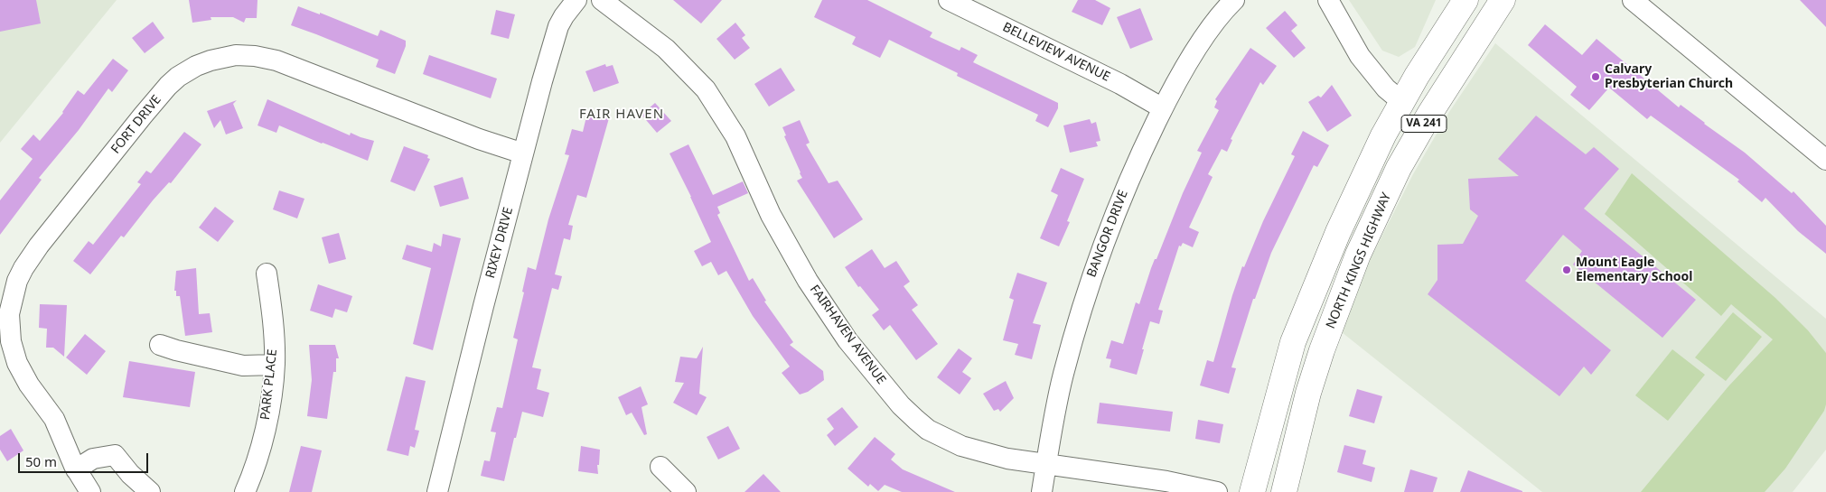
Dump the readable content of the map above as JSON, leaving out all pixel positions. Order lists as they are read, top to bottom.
{
  "streets": {
    "main road": ["VA 241", "NORTH KINGS HIGHWAY"],
    "street": [
      "BELLEVIEW AVENUE",
      "FORT DRIVE",
      "BANGOR DRIVE",
      "RIXEY DRIVE",
      "FAIRHAVEN AVENUE",
      "PARK PLACE"
    ]
  },
  "crossings": [
    ["BELLEVIEW AVENUE", "BANGOR DRIVE"],
    ["FORT DRIVE", "RIXEY DRIVE"],
    ["BANGOR DRIVE", "FAIRHAVEN AVENUE"]
  ],
  "districts": ["FAIR HAVEN"],
  "places": ["Calvary Presbyterian Church", "Mount Eagle Elementary School"],
  "scale_bar": "50 m"
}
